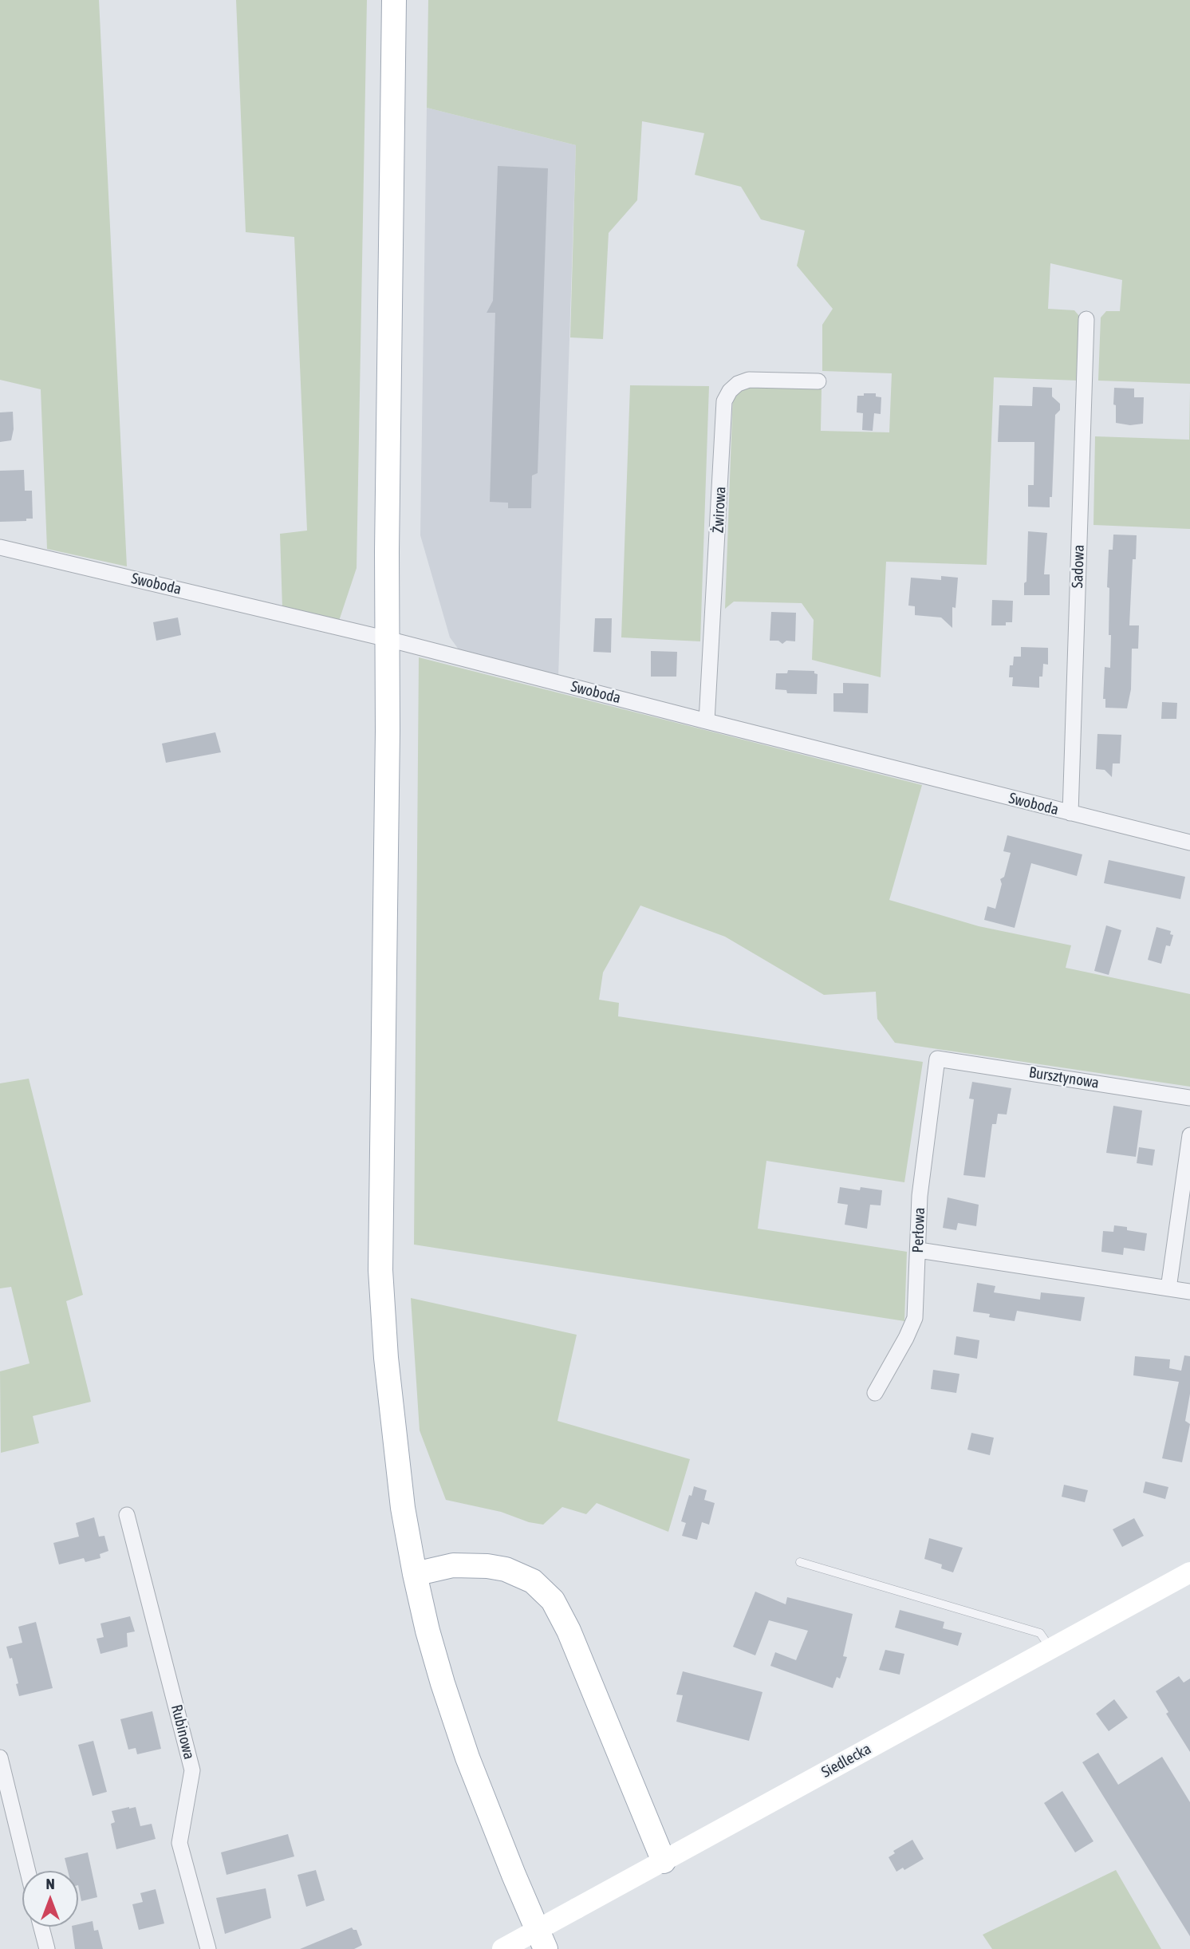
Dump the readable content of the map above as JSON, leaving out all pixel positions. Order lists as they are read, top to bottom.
{
  "streets": {
    "main road": ["Siedlecka"],
    "street": [
      "Żwirowa",
      "Sadowa",
      "Swoboda",
      "Bursztynowa",
      "Perłowa",
      "Rubinowa"
    ]
  },
  "crossings": [
    ["Żwirowa", "Swoboda"],
    ["Sadowa", "Swoboda"],
    ["Bursztynowa", "Perłowa"]
  ],
  "north": "top"
}
